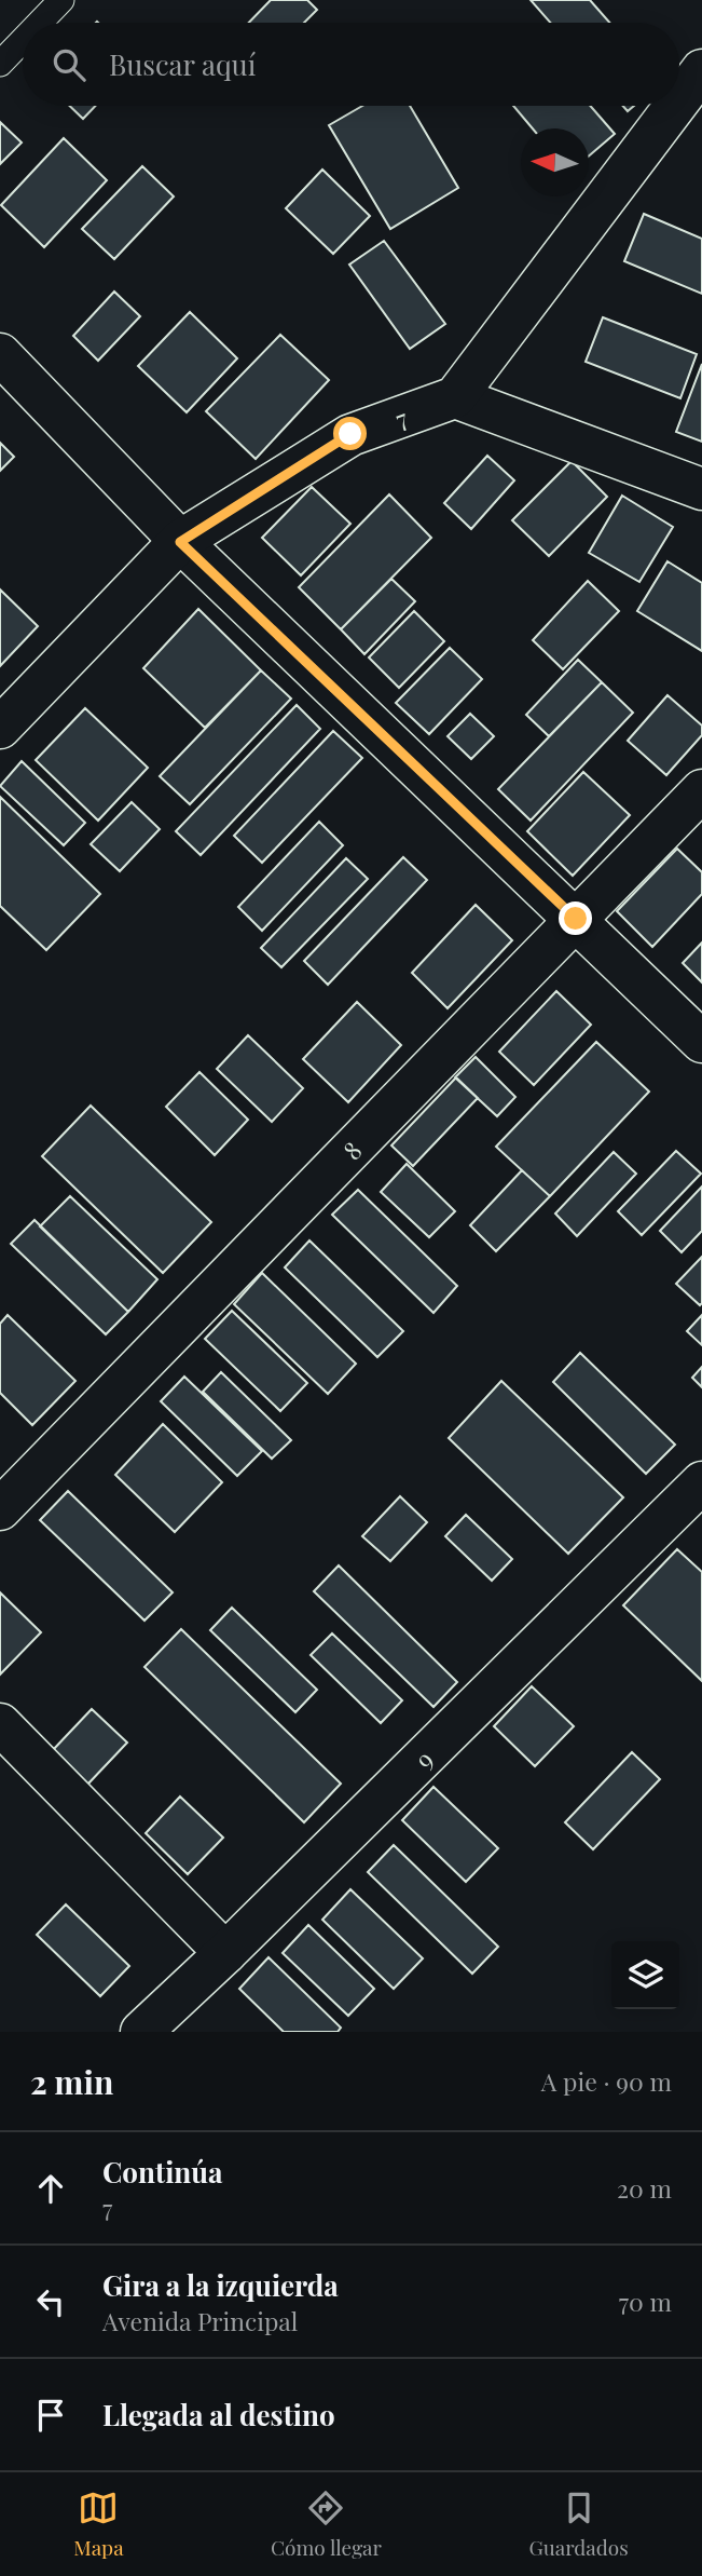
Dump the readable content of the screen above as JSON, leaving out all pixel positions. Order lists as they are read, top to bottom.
{
  "streets": {
    "street": ["7", "8", "9"]
  },
  "north": "left",
  "page": {
    "search": "Buscar aquí",
    "heading": ["2 min", "A pie · 90 m"],
    "list": [
      ["Continúa", "7", "20 m"],
      ["Gira a la izquierda", "Avenida Principal", "70 m"],
      "Llegada al destino"
    ],
    "nav": ["Mapa", "Cómo llegar", "Guardados"]
  }
}
